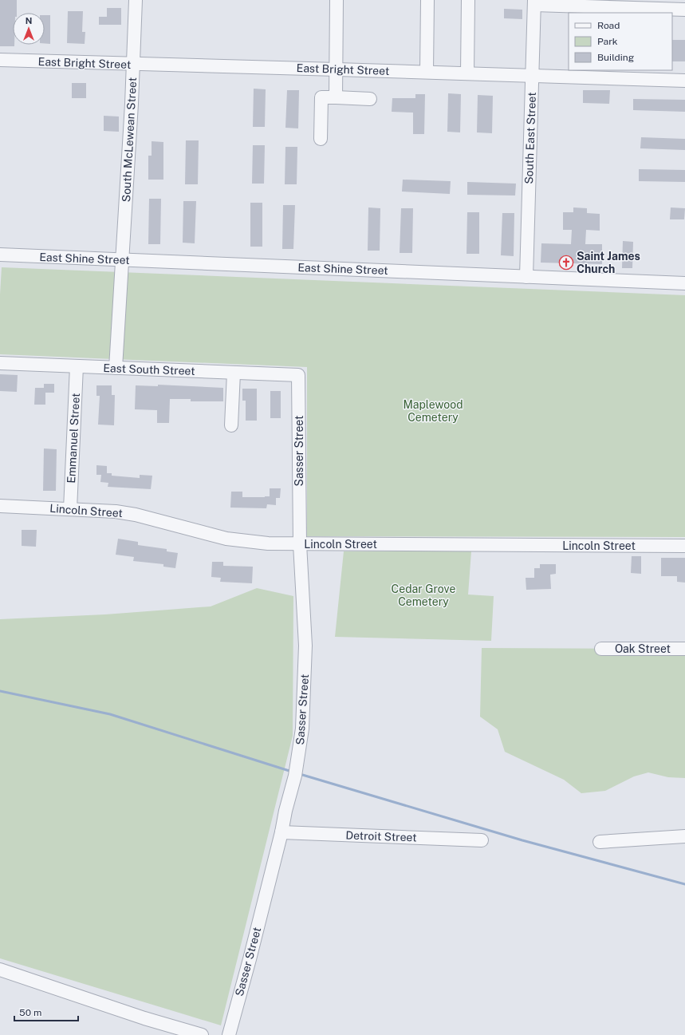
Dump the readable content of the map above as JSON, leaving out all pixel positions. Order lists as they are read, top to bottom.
{
  "streets": {
    "street": [
      "East Bright Street",
      "South East Street",
      "South McLewean Street",
      "East Shine Street",
      "East South Street",
      "Emmanuel Street",
      "Sasser Street",
      "Lincoln Street",
      "Oak Street",
      "Detroit Street"
    ]
  },
  "crossings": [
    ["East Bright Street", "South East Street"],
    ["East Bright Street", "South McLewean Street"],
    ["South East Street", "East Shine Street"],
    ["South McLewean Street", "East Shine Street"],
    ["South McLewean Street", "East South Street"],
    ["East South Street", "Emmanuel Street"],
    ["East South Street", "Sasser Street"],
    ["Emmanuel Street", "Lincoln Street"],
    ["Sasser Street", "Lincoln Street"],
    ["Sasser Street", "Detroit Street"]
  ],
  "parks": ["Maplewood Cemetery", "Cedar Grove Cemetery"],
  "places": {
    "church": ["Saint James Church"]
  },
  "legend": ["Road", "Park", "Building"],
  "scale_bar": "50 m",
  "north": "top"
}
